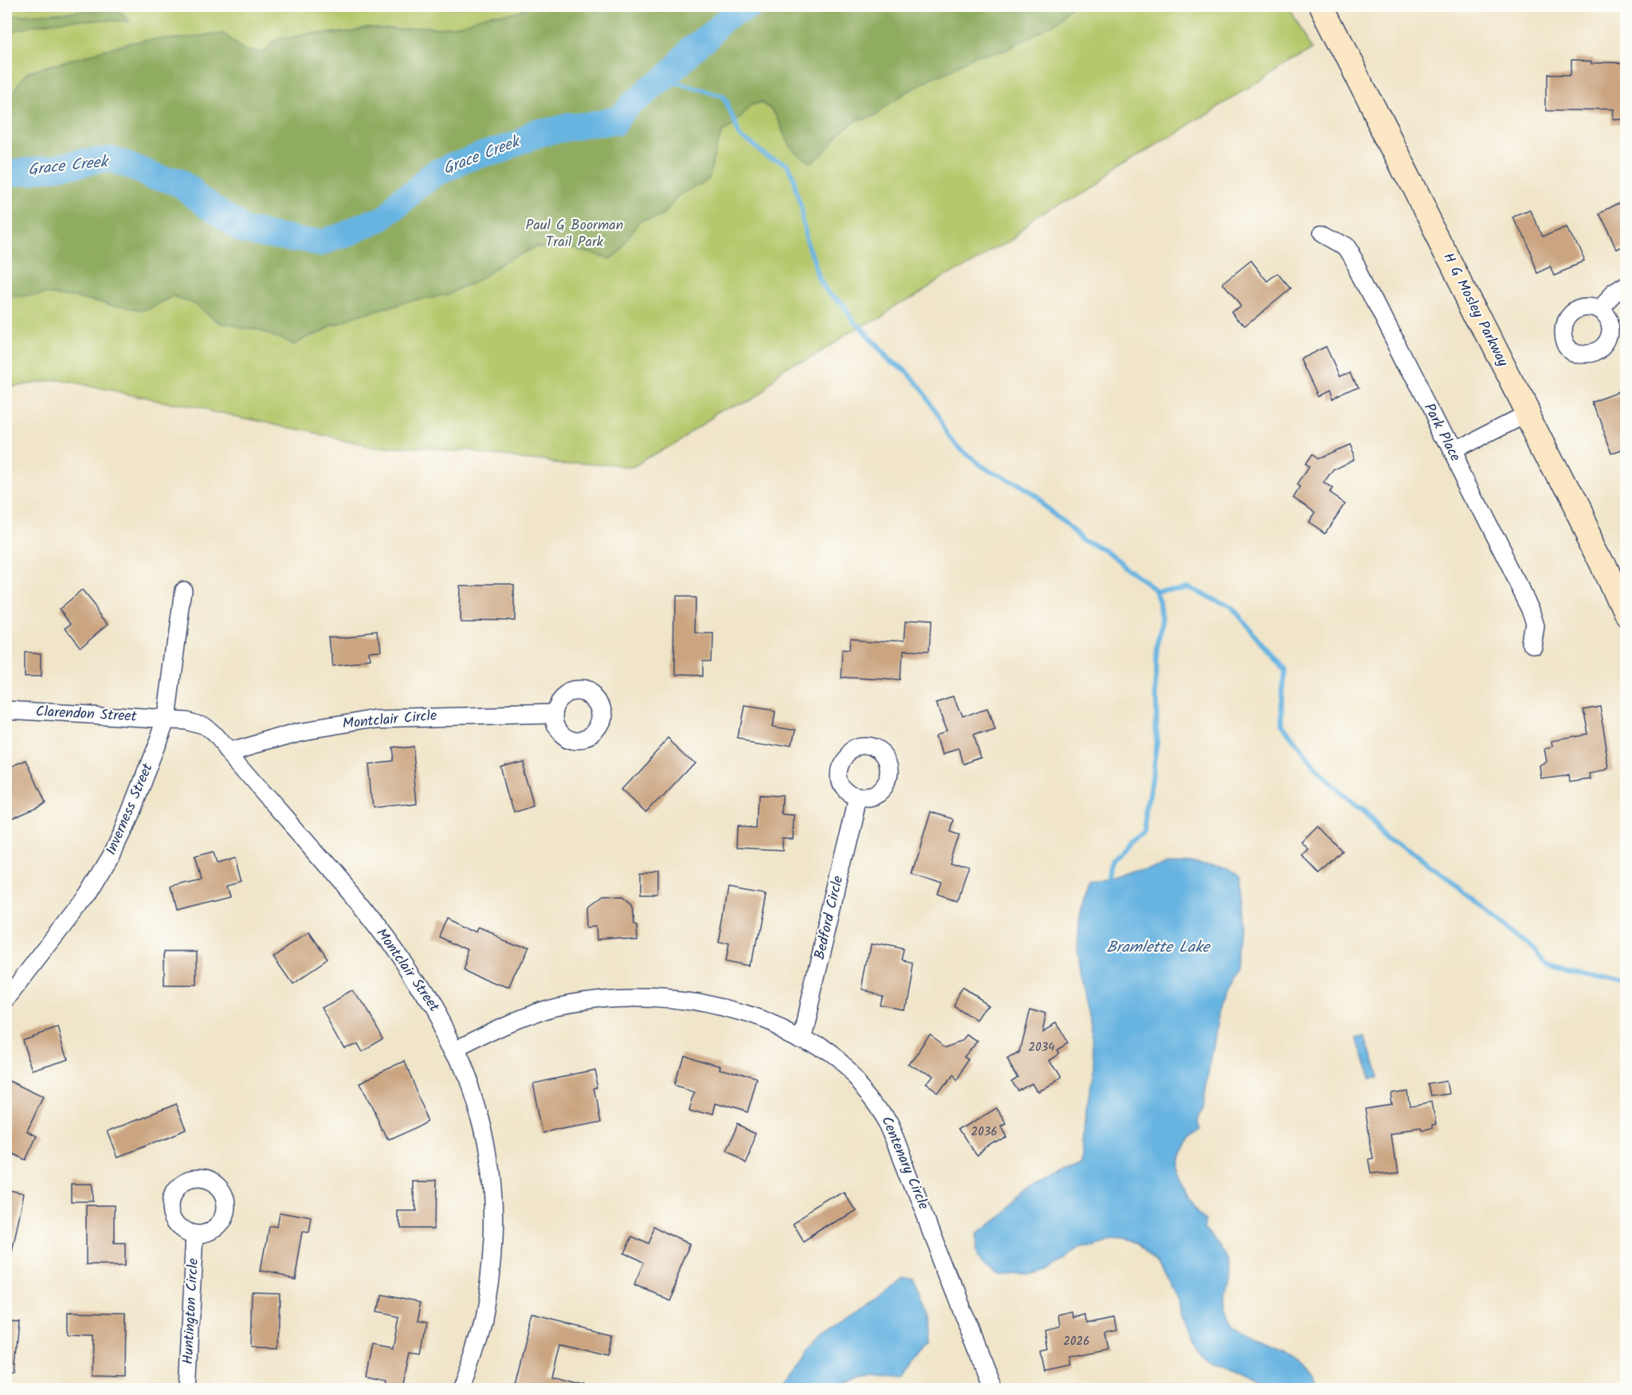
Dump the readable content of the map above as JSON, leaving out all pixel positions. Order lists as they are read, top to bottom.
{
  "streets": {
    "main road": ["H G Mosley Parkway"],
    "street": [
      "Park Place",
      "Clarendon Street",
      "Montclair Circle",
      "Inverness Street",
      "Bedford Circle",
      "Montclair Street",
      "Centenary Circle",
      "Huntington Circle"
    ]
  },
  "crossings": [
    ["Clarendon Street", "Inverness Street"],
    ["Clarendon Street", "Montclair Street"],
    ["Montclair Circle", "Montclair Street"],
    ["Inverness Street", "Montclair Street"],
    ["Bedford Circle", "Centenary Circle"],
    ["Montclair Street", "Centenary Circle"]
  ],
  "water": ["Grace Creek", "Bramlette Lake"],
  "parks": ["Paul G Boorman Trail Park"],
  "house_numbers": ["2034", "2036", "2026"]
}
